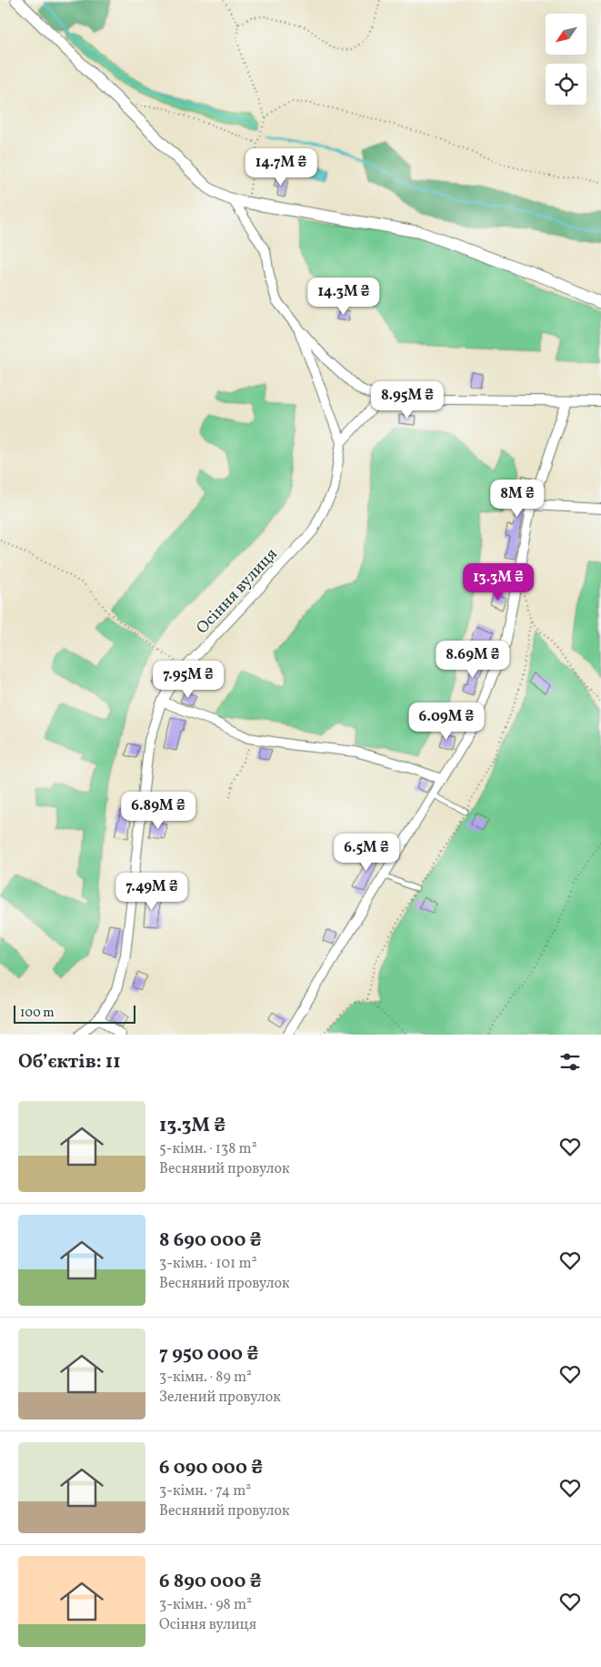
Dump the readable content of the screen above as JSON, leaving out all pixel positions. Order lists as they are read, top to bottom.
{
  "streets": {
    "street": ["Осіння вулиця"]
  },
  "scale_bar": "100 m",
  "north": "bottom left",
  "page": {
    "price": [
      "14.7M ₴",
      "14.3M ₴",
      "8.95M ₴",
      "8M ₴",
      "13.3M ₴",
      "8.69M ₴",
      "7.95M ₴",
      "6.09M ₴",
      "6.89M ₴",
      "6.5M ₴",
      "7.49M ₴"
    ],
    "scale": "100 m",
    "heading": "Об’єктів: 11",
    "list": [
      {
        "name": "13.3M ₴",
        "note": "5-кімн. · 138 m² · Весняний провулок"
      },
      {
        "name": "8 690 000 ₴",
        "note": "3-кімн. · 101 m² · Весняний провулок"
      },
      {
        "name": "7 950 000 ₴",
        "note": "3-кімн. · 89 m² · Зелений провулок"
      },
      {
        "name": "6 090 000 ₴",
        "note": "3-кімн. · 74 m² · Весняний провулок"
      },
      {
        "name": "6 890 000 ₴",
        "note": "3-кімн. · 98 m² · Осіння вулиця"
      }
    ]
  }
}
